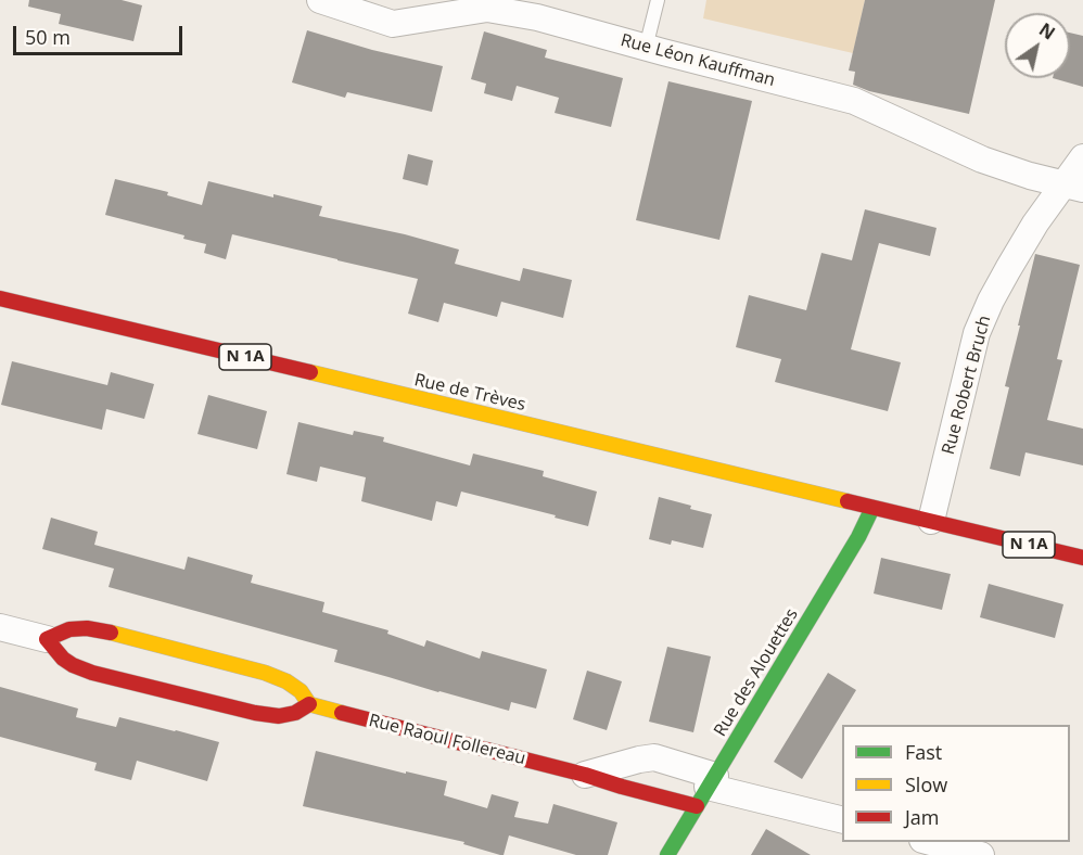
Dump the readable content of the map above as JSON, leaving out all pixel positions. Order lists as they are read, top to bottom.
{
  "streets": {
    "main road": [
      "N 1A",
      "Rue de Trèves",
      "Rue des Alouettes",
      "Rue Raoul Follereau"
    ],
    "street": ["Rue Léon Kauffman", "Rue Robert Bruch"]
  },
  "crossings": [
    ["Rue Léon Kauffman", "Rue Robert Bruch"],
    ["N 1A", "Rue Robert Bruch"],
    ["N 1A", "Rue de Trèves"],
    ["Rue Robert Bruch", "Rue de Trèves"],
    ["Rue de Trèves", "Rue des Alouettes"],
    ["Rue des Alouettes", "Rue Raoul Follereau"]
  ],
  "legend": ["Fast", "Slow", "Jam"],
  "scale_bar": "50 m",
  "north": "top right"
}
